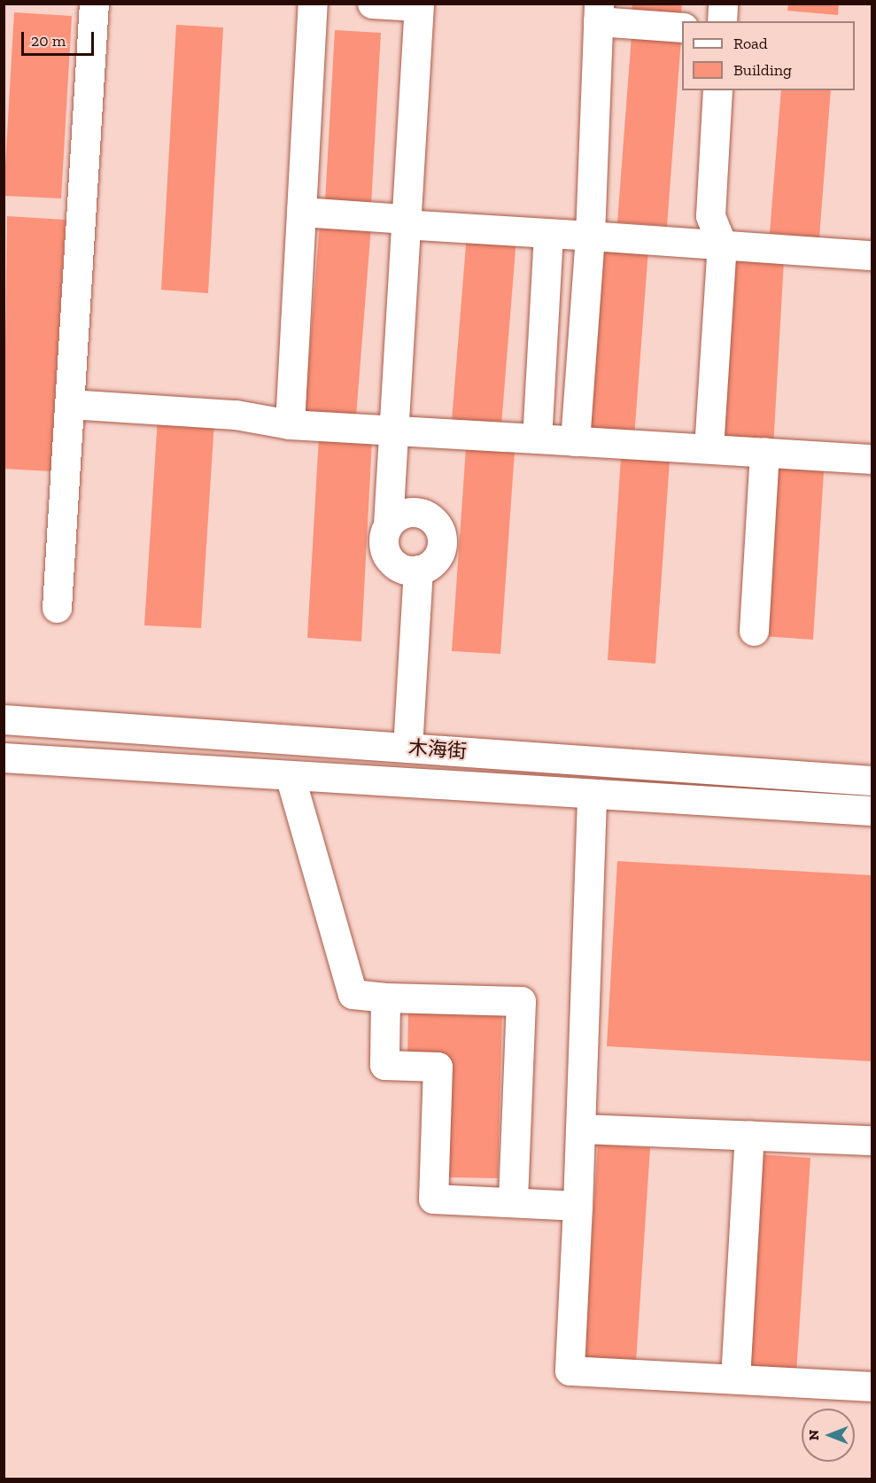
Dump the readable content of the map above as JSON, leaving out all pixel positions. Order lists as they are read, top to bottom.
{
  "streets": {
    "street": ["木海街"]
  },
  "legend": ["Road", "Building"],
  "scale_bar": "20 m",
  "north": "left"
}
